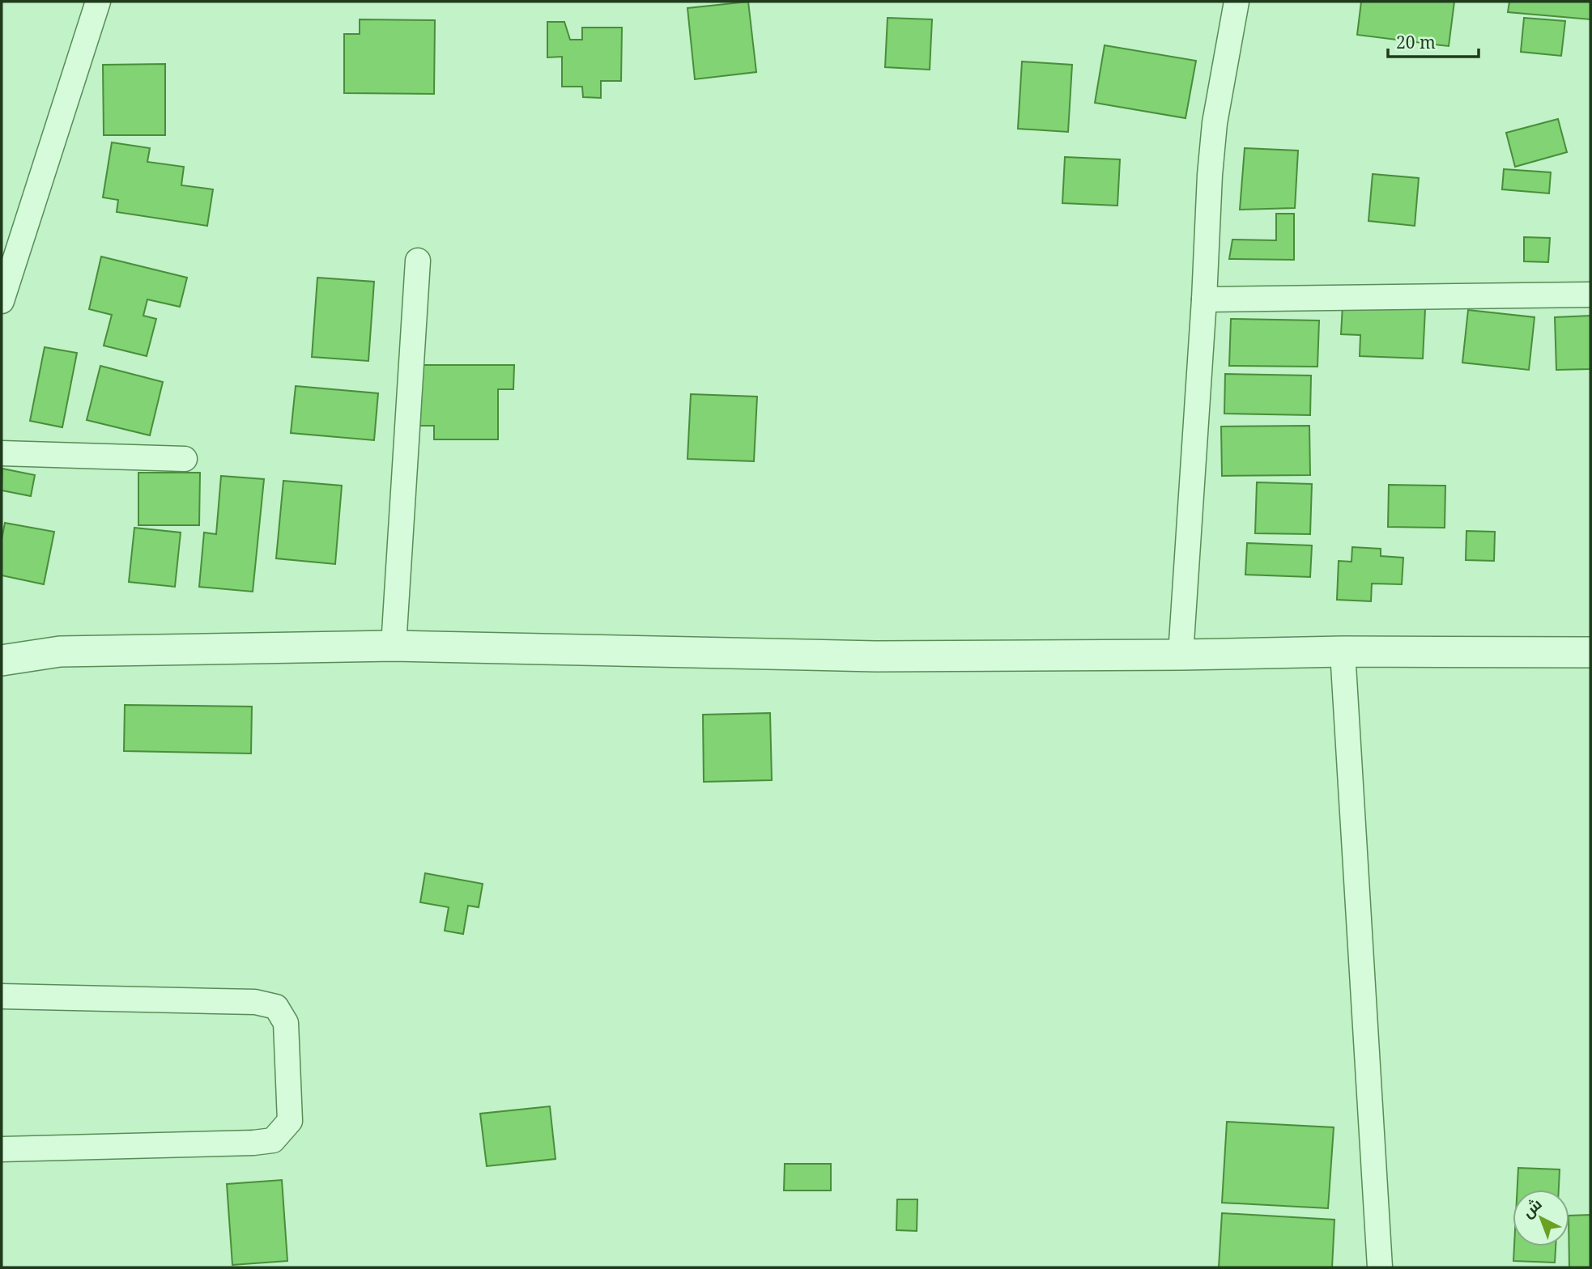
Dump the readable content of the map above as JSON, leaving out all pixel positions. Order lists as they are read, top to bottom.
{
  "scale_bar": "20 m",
  "north": "top left"
}
